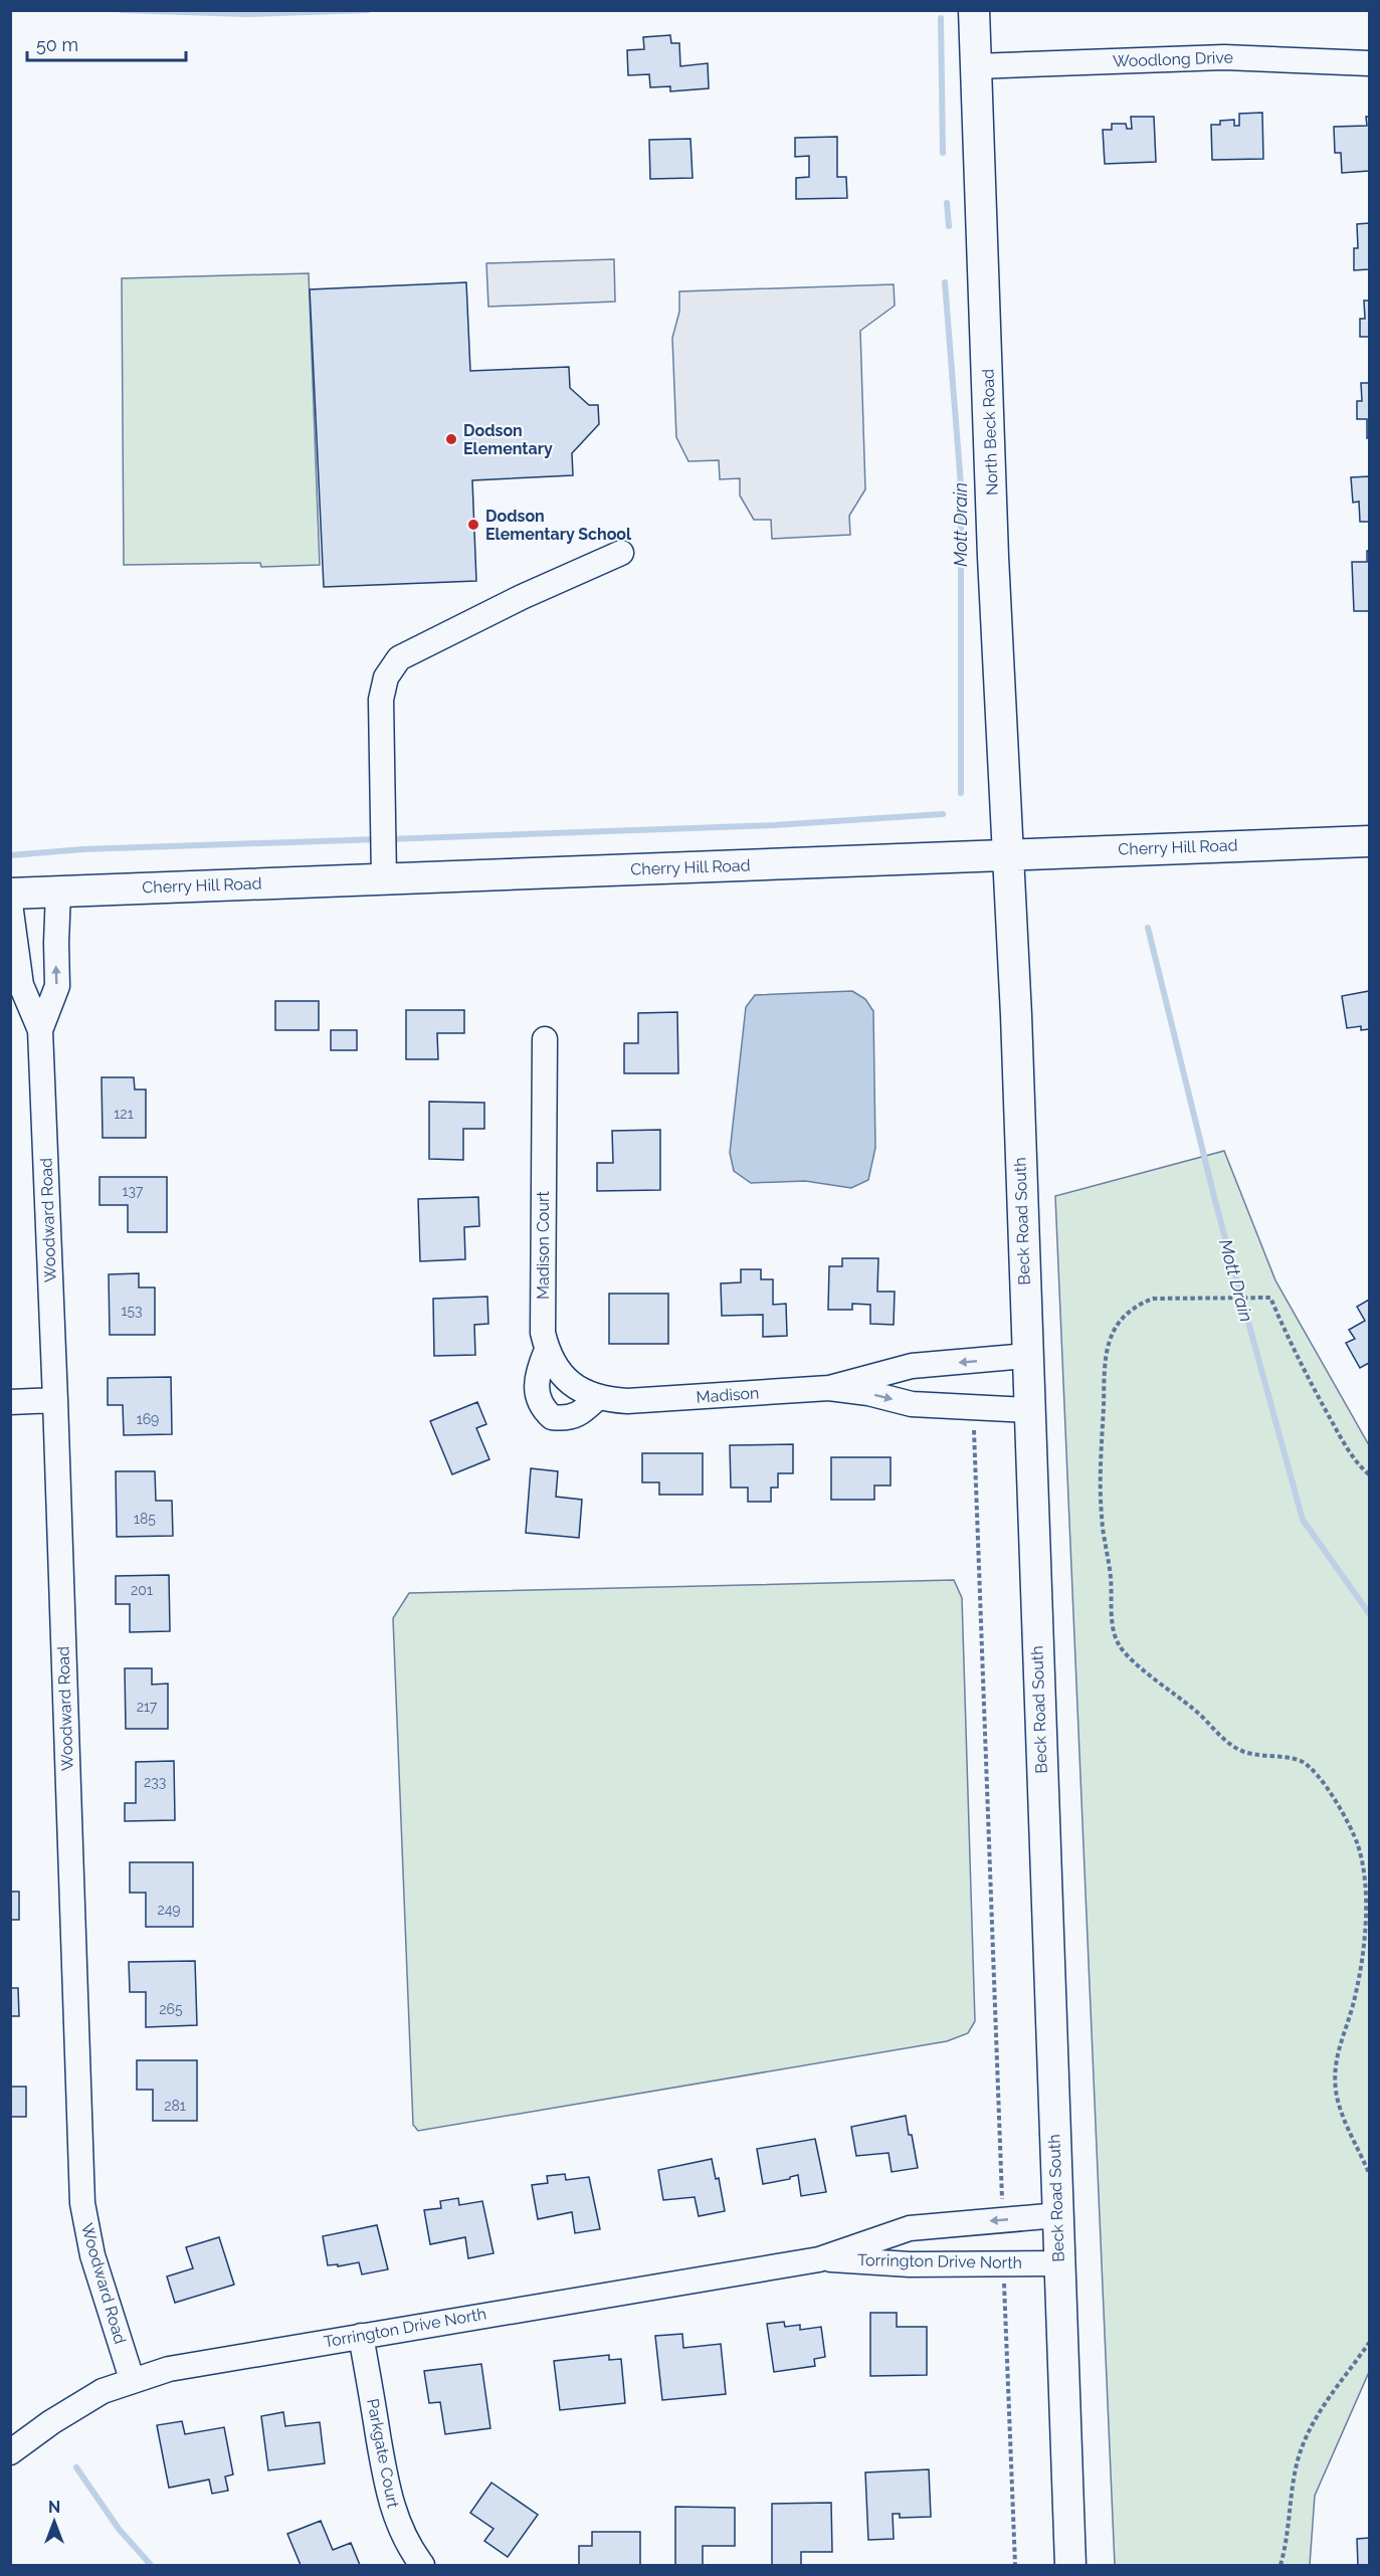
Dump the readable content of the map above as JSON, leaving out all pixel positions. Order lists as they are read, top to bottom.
{
  "streets": {
    "main road": ["North Beck Road", "Cherry Hill Road", "Beck Road South"],
    "street": [
      "Woodlong Drive",
      "Woodward Road",
      "Madison Court",
      "Madison",
      "Torrington Drive North",
      "Parkgate Court"
    ]
  },
  "crossings": [
    ["Woodlong Drive", "North Beck Road"],
    ["North Beck Road", "Cherry Hill Road"],
    ["North Beck Road", "Beck Road South"],
    ["Cherry Hill Road", "Woodward Road"],
    ["Cherry Hill Road", "Beck Road South"],
    ["Woodward Road", "Torrington Drive North"],
    ["Beck Road South", "Madison"],
    ["Beck Road South", "Torrington Drive North"],
    ["Madison Court", "Madison"],
    ["Torrington Drive North", "Parkgate Court"]
  ],
  "water": ["Mott Drain"],
  "places": ["Dodson Elementary", "Dodson Elementary School"],
  "house_numbers": [
    "121",
    "137",
    "153",
    "169",
    "185",
    "201",
    "217",
    "233",
    "249",
    "265",
    "281"
  ],
  "scale_bar": "50 m",
  "north": "top"
}
